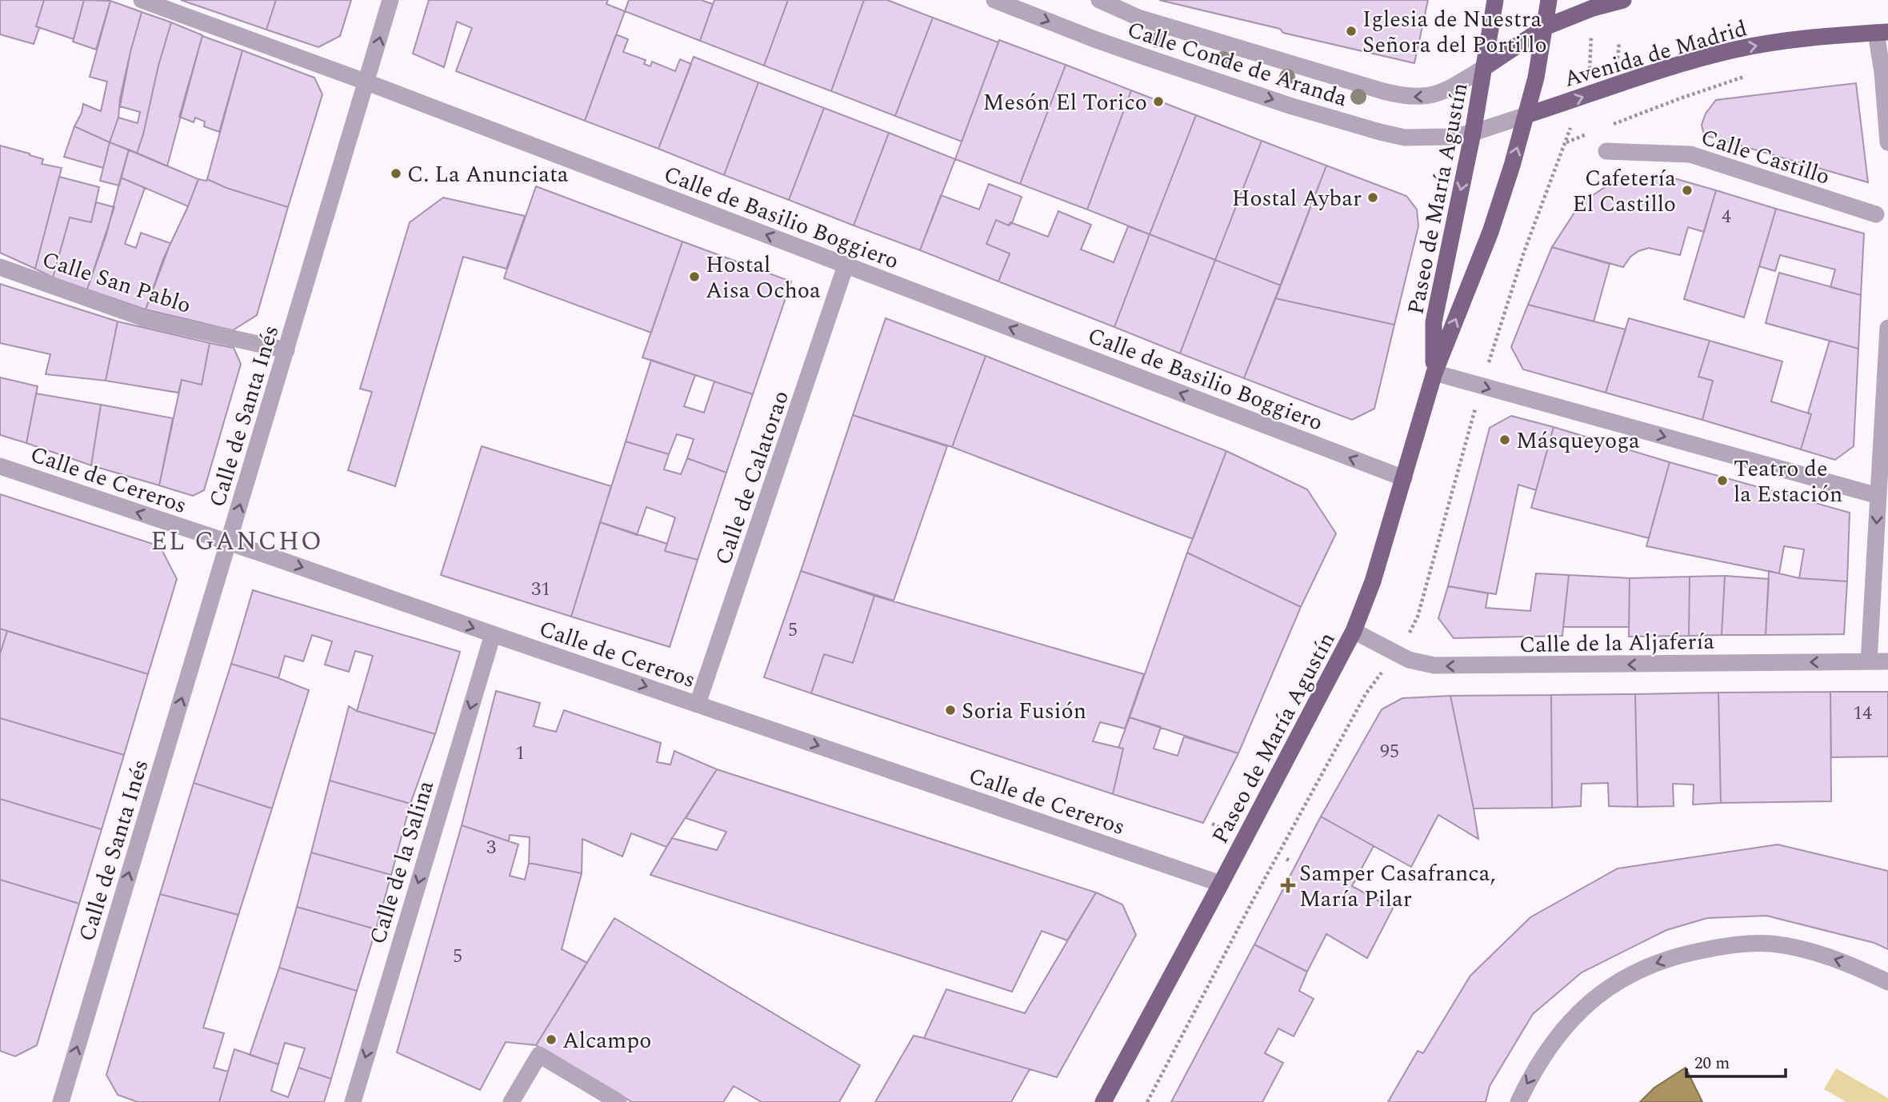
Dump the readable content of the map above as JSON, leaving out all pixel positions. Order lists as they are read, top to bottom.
{
  "streets": {
    "main road": ["Avenida de Madrid", "Calle Conde de Aranda", "Paseo de María Agustín"],
    "street": [
      "Calle Castillo",
      "Calle de Basilio Boggiero",
      "Calle San Pablo",
      "Calle de Santa Inés",
      "Calle de Calatorao",
      "Calle de Cereros",
      "Calle de la Aljafería",
      "Calle de la Salina"
    ]
  },
  "crossings": [
    ["Avenida de Madrid", "Calle Conde de Aranda"],
    ["Avenida de Madrid", "Paseo de María Agustín"],
    ["Calle Conde de Aranda", "Paseo de María Agustín"],
    ["Paseo de María Agustín", "Calle de Basilio Boggiero"],
    ["Paseo de María Agustín", "Calle de Cereros"],
    ["Paseo de María Agustín", "Calle de la Aljafería"],
    ["Calle de Basilio Boggiero", "Calle de Santa Inés"],
    ["Calle de Basilio Boggiero", "Calle de Calatorao"],
    ["Calle San Pablo", "Calle de Santa Inés"],
    ["Calle de Santa Inés", "Calle de Cereros"],
    ["Calle de Calatorao", "Calle de Cereros"],
    ["Calle de Cereros", "Calle de la Salina"]
  ],
  "one_way": [
    "Avenida de Madrid",
    "Calle de Basilio Boggiero",
    "Calle de Santa Inés",
    "Calle de la Aljafería",
    "Calle de la Salina"
  ],
  "districts": ["EL GANCHO"],
  "places": {
    "other": [
      "Iglesia de Nuestra Señora del Portillo",
      "Mesón El Torico",
      "C. La Anunciata",
      "Cafetería El Castillo",
      "Hostal Aybar",
      "Hostal Aisa Ochoa",
      "Másqueyoga",
      "Teatro de la Estación",
      "Soria Fusión",
      "Alcampo"
    ],
    "health": ["Samper Casafranca, María Pilar"]
  },
  "house_numbers": [
    "4",
    "31",
    "5",
    "14",
    "95",
    "1",
    "3",
    "5"
  ],
  "scale_bar": "20 m"
}
